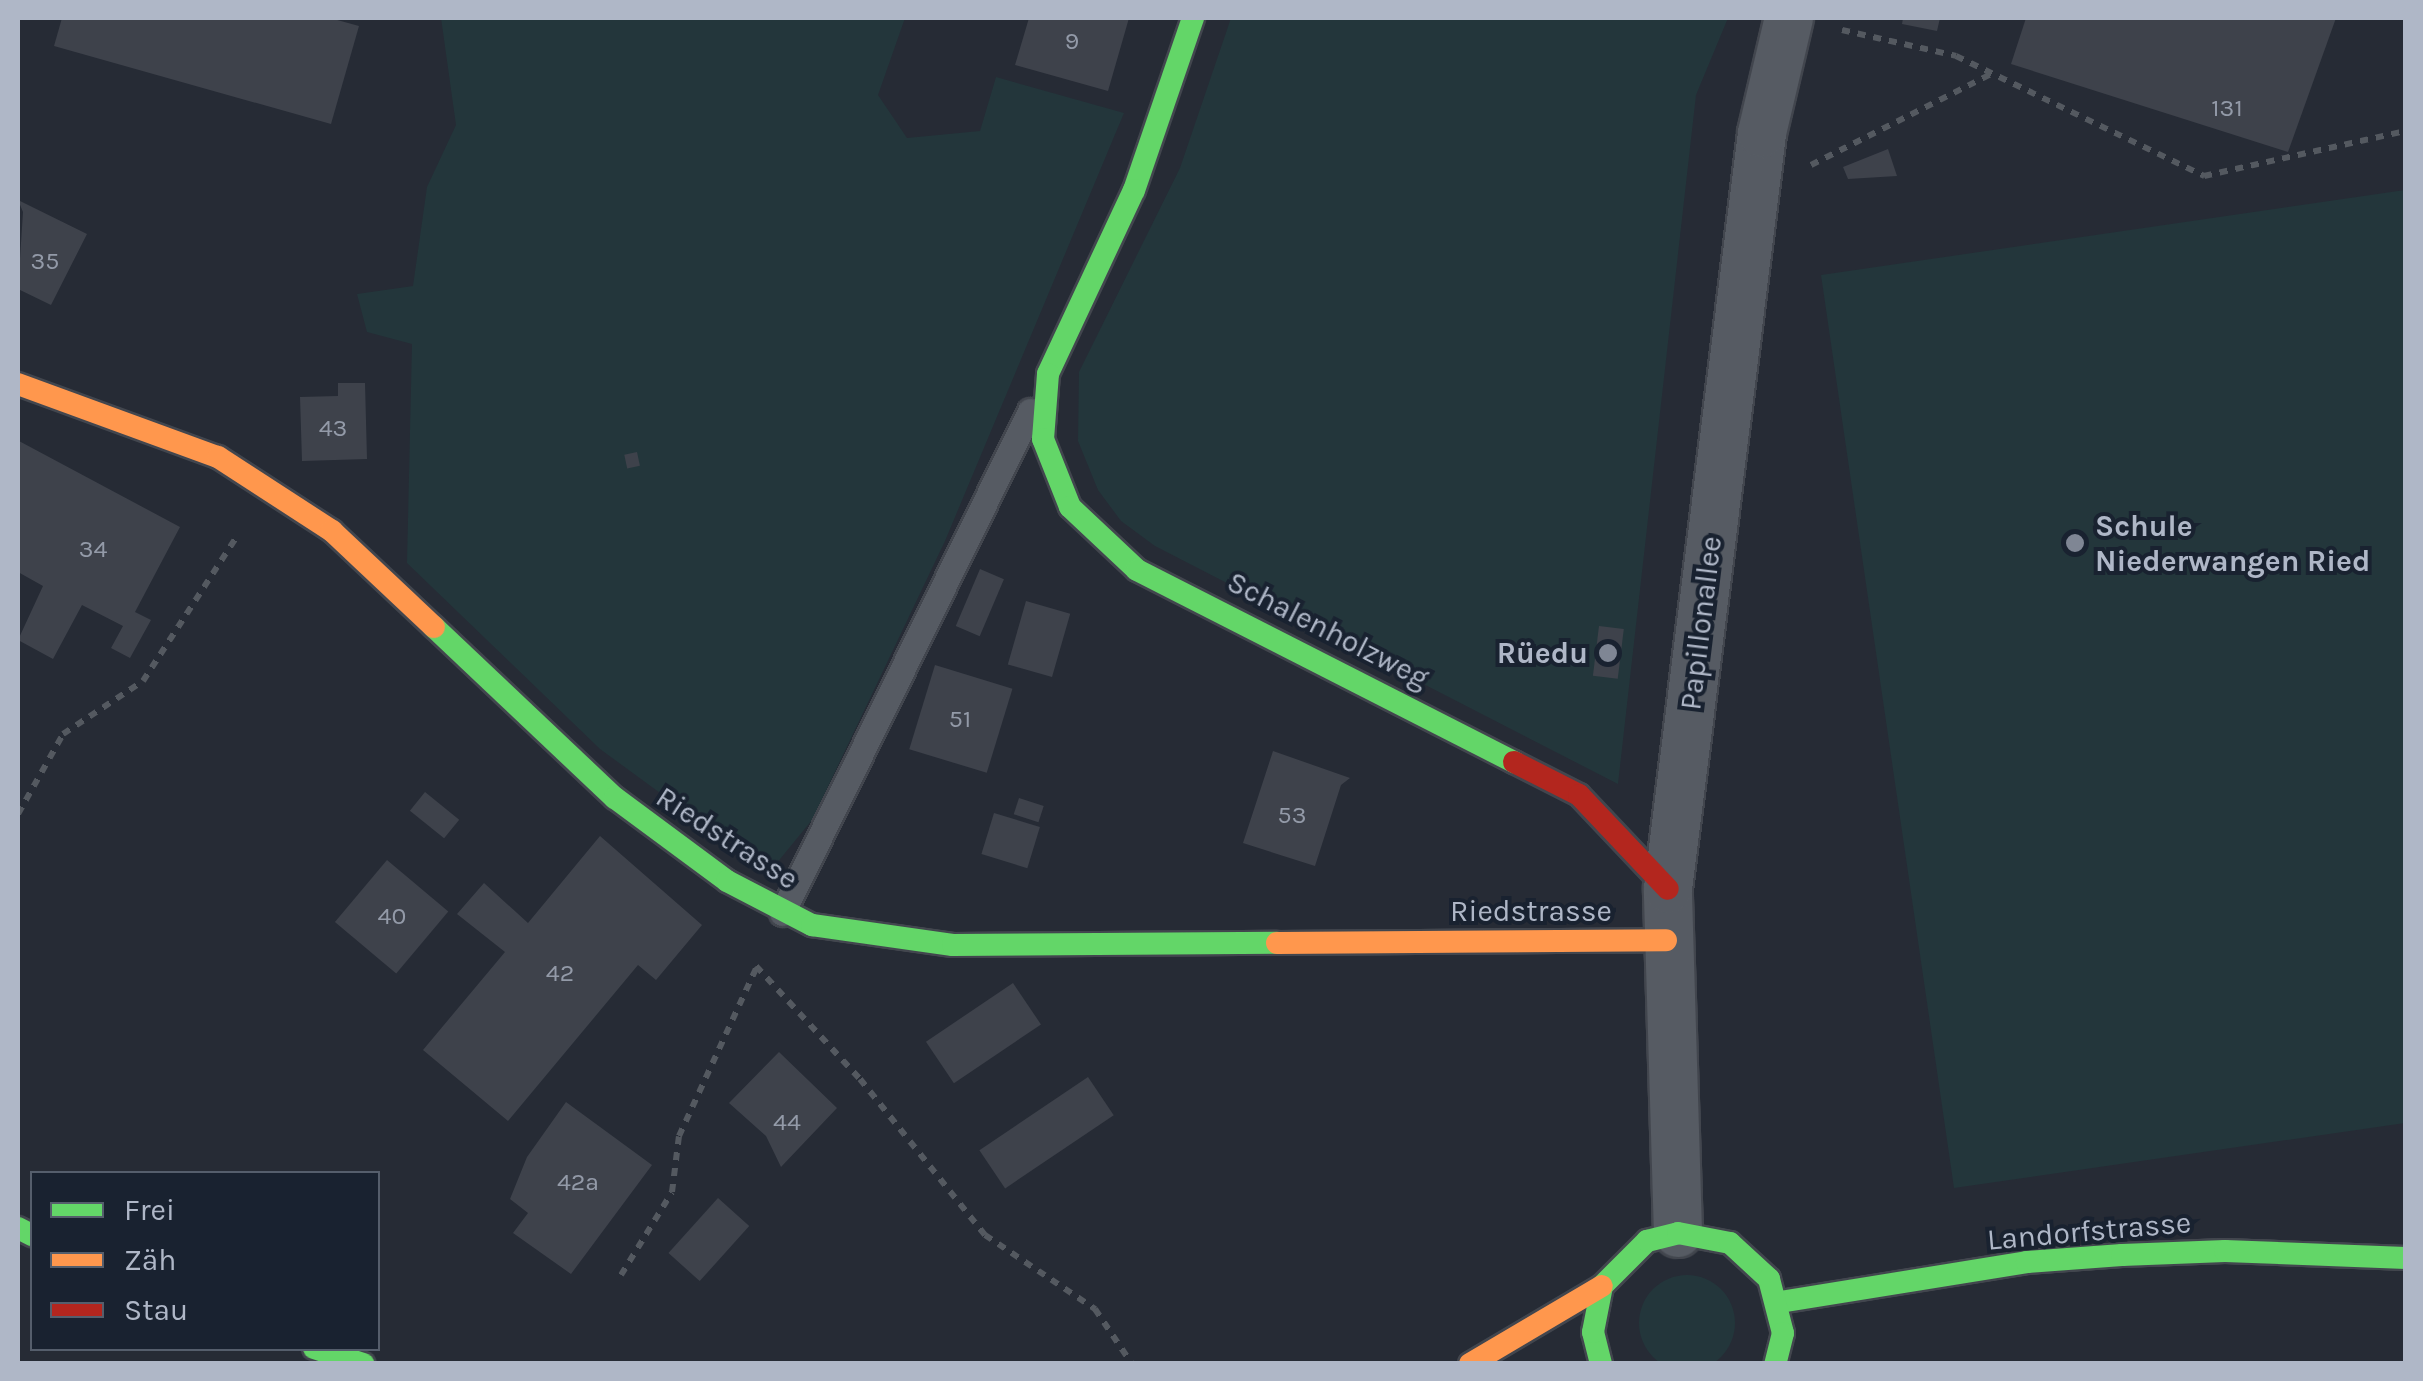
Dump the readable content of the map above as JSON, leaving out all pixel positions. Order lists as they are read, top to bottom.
{
  "streets": {
    "street": [
      "Papillonallee",
      "Schalenholzweg",
      "Riedstrasse",
      "Landorfstrasse"
    ]
  },
  "crossings": [
    ["Papillonallee", "Schalenholzweg"],
    ["Papillonallee", "Riedstrasse"],
    ["Schalenholzweg", "Riedstrasse"]
  ],
  "places": ["Schule Niederwangen Ried", "Rüedu"],
  "house_numbers": [
    "9",
    "131",
    "35",
    "43",
    "34",
    "51",
    "53",
    "40",
    "42",
    "44",
    "42a"
  ],
  "legend": ["Frei", "Zäh", "Stau"]
}
